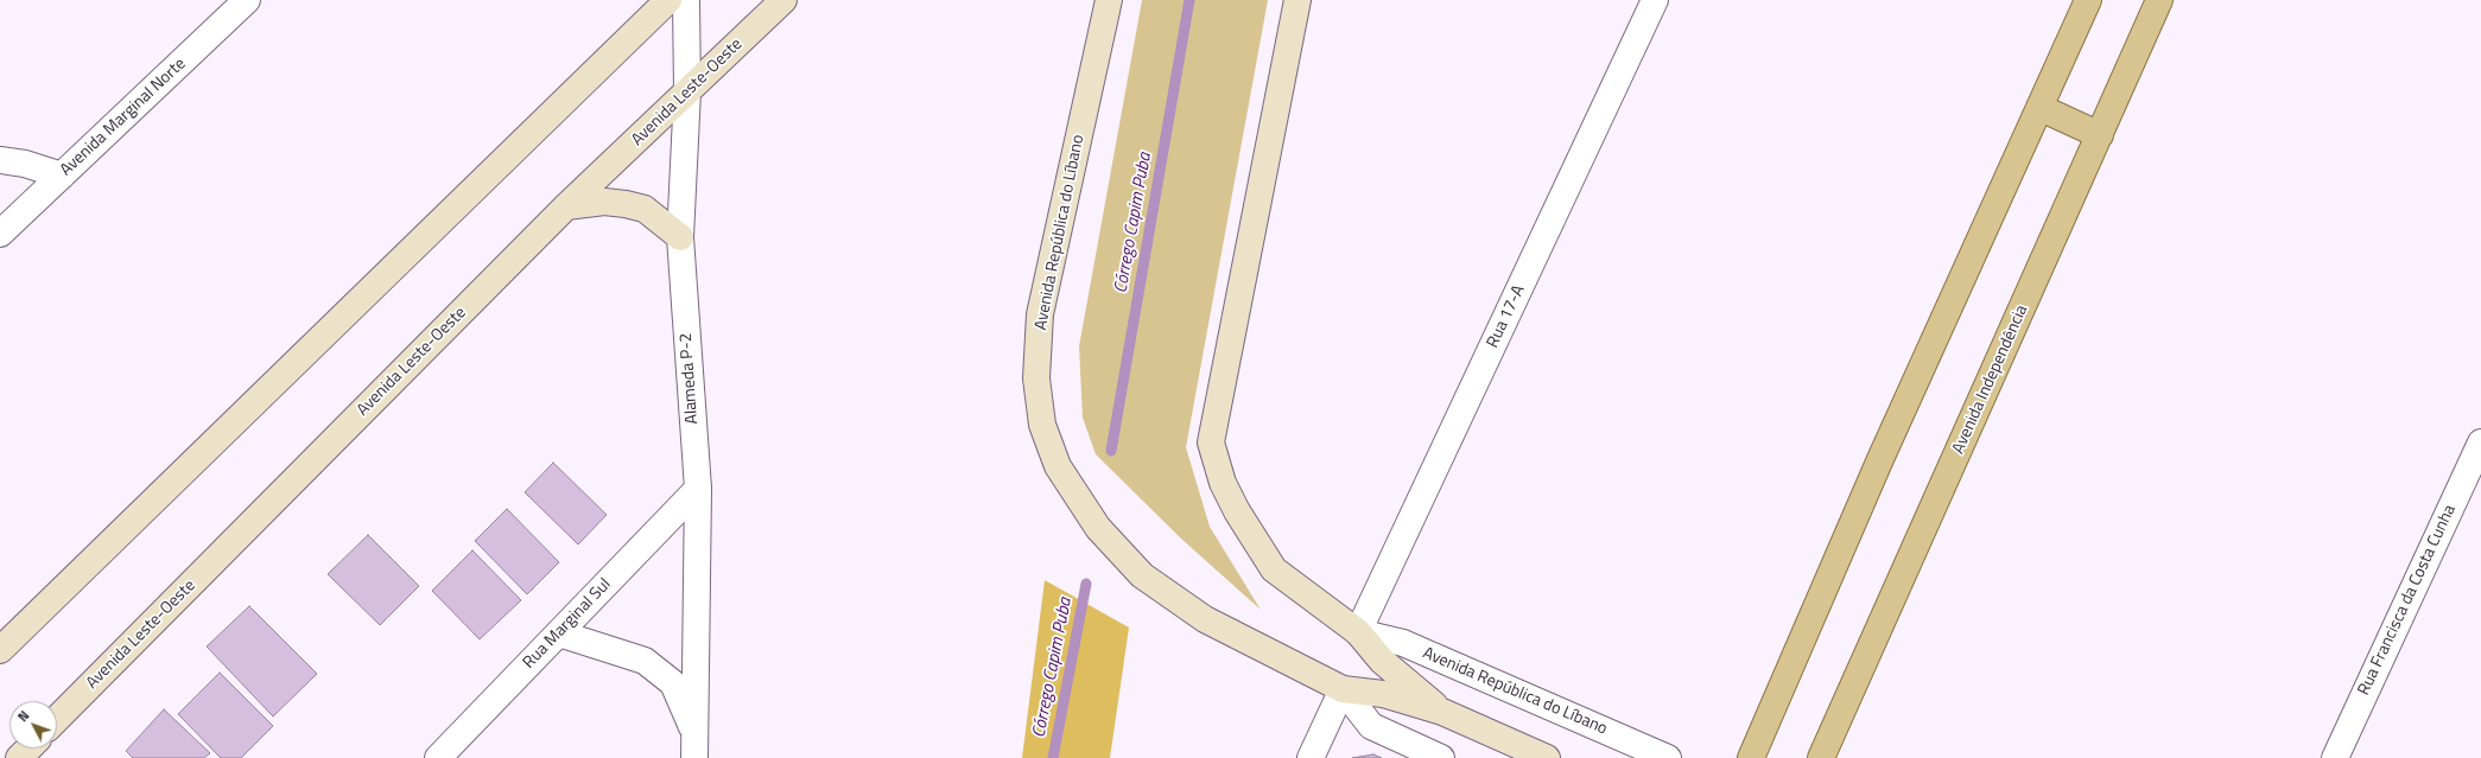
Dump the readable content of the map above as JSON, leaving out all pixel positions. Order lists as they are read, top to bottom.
{
  "streets": {
    "main road": ["Avenida Leste-Oeste", "Avenida República do Líbano", "Avenida Independência"],
    "street": [
      "Avenida Marginal Norte",
      "Rua 17-A",
      "Alameda P-2",
      "Rua Francisca da Costa Cunha",
      "Rua Marginal Sul"
    ]
  },
  "crossings": [
    ["Avenida Leste-Oeste", "Alameda P-2"],
    ["Avenida República do Líbano", "Rua 17-A"],
    ["Alameda P-2", "Rua Marginal Sul"]
  ],
  "water": ["Córrego Capim Puba"],
  "north": "top left"
}
